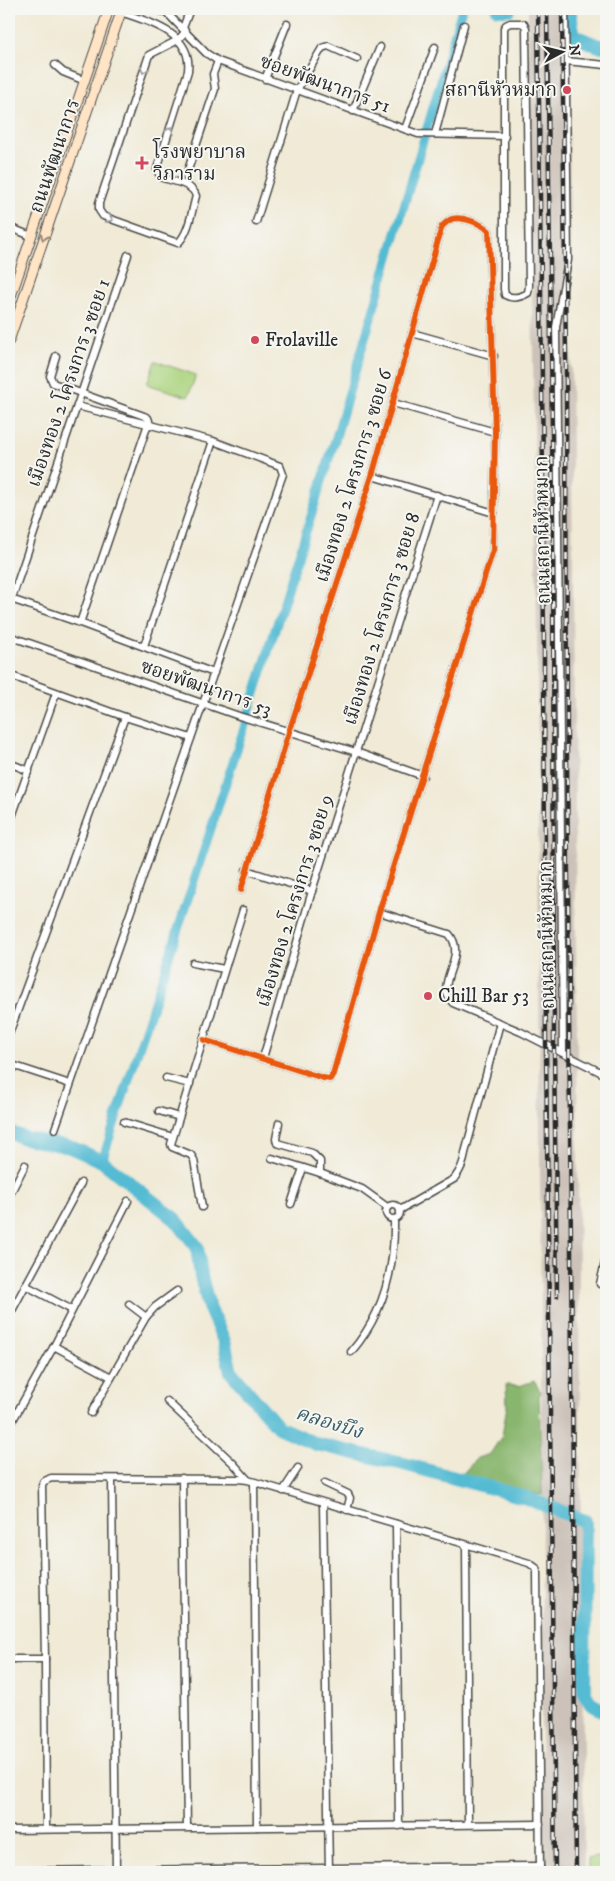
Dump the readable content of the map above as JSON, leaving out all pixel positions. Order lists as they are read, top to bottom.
{
  "streets": {
    "main road": ["ถนนพัฒนาการ"],
    "street": [
      "ซอยพัฒนาการ 51",
      "เมืองทอง 2 โครงการ 3 ซอย 1",
      "เมืองทอง 2 โครงการ 3 ซอย 6",
      "ถนนสถานีหัวหมาก",
      "เมืองทอง 2 โครงการ 3 ซอย 8",
      "ซอยพัฒนาการ 53",
      "เมืองทอง 2 โครงการ 3 ซอย 9"
    ]
  },
  "crossings": [
    ["เมืองทอง 2 โครงการ 3 ซอย 6", "ซอยพัฒนาการ 53"],
    ["เมืองทอง 2 โครงการ 3 ซอย 8", "ซอยพัฒนาการ 53"],
    ["เมืองทอง 2 โครงการ 3 ซอย 8", "เมืองทอง 2 โครงการ 3 ซอย 9"],
    ["ซอยพัฒนาการ 53", "เมืองทอง 2 โครงการ 3 ซอย 9"]
  ],
  "water": ["คลองบึง"],
  "places": {
    "other": ["สถานีหัวหมาก", "Frolaville", "Chill Bar 53"],
    "health": ["โรงพยาบาล วิภาราม"]
  },
  "north": "right"
}
